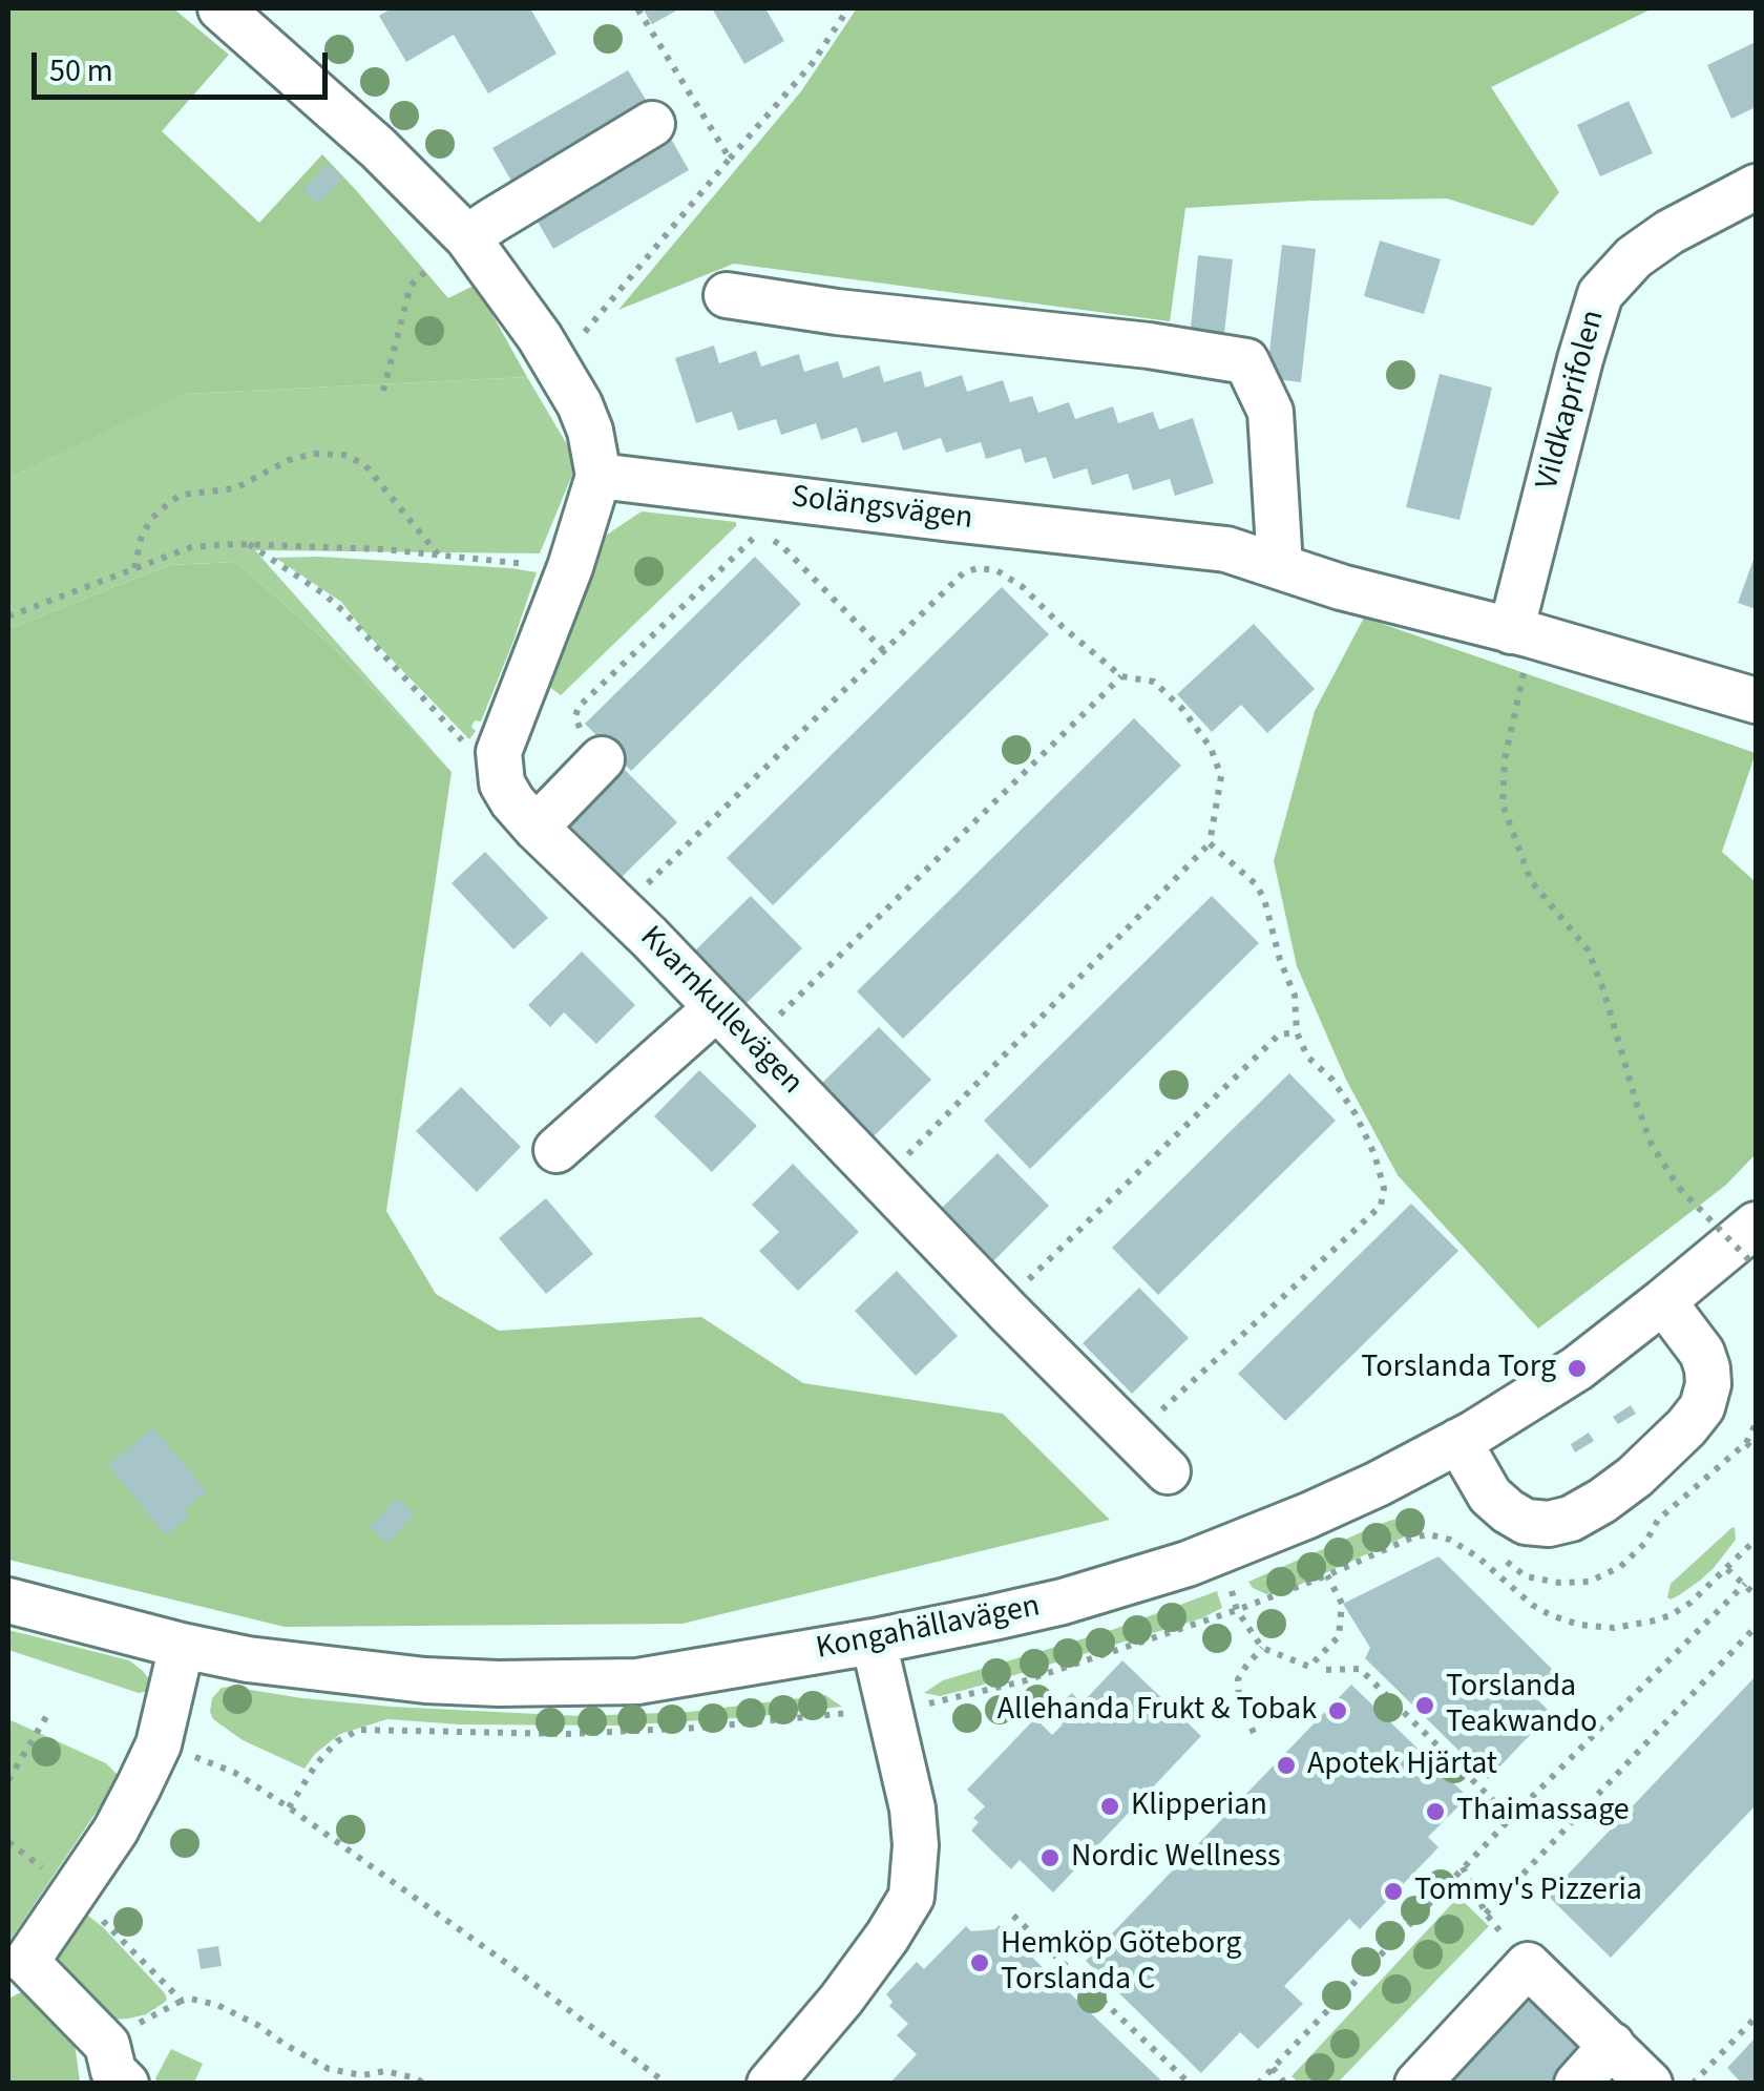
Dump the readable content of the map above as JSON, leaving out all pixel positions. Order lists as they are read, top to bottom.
{
  "streets": {
    "street": [
      "Vildkaprifolen",
      "Solängsvägen",
      "Kvarnkullevägen",
      "Kongahällavägen"
    ]
  },
  "crossings": [
    ["Vildkaprifolen", "Solängsvägen"]
  ],
  "places": [
    "Torslanda Torg",
    "Torslanda Teakwando",
    "Allehanda Frukt & Tobak",
    "Apotek Hjärtat",
    "Klipperian",
    "Thaimassage",
    "Nordic Wellness",
    "Tommy's Pizzeria",
    "Hemköp Göteborg Torslanda C"
  ],
  "scale_bar": "50 m"
}
